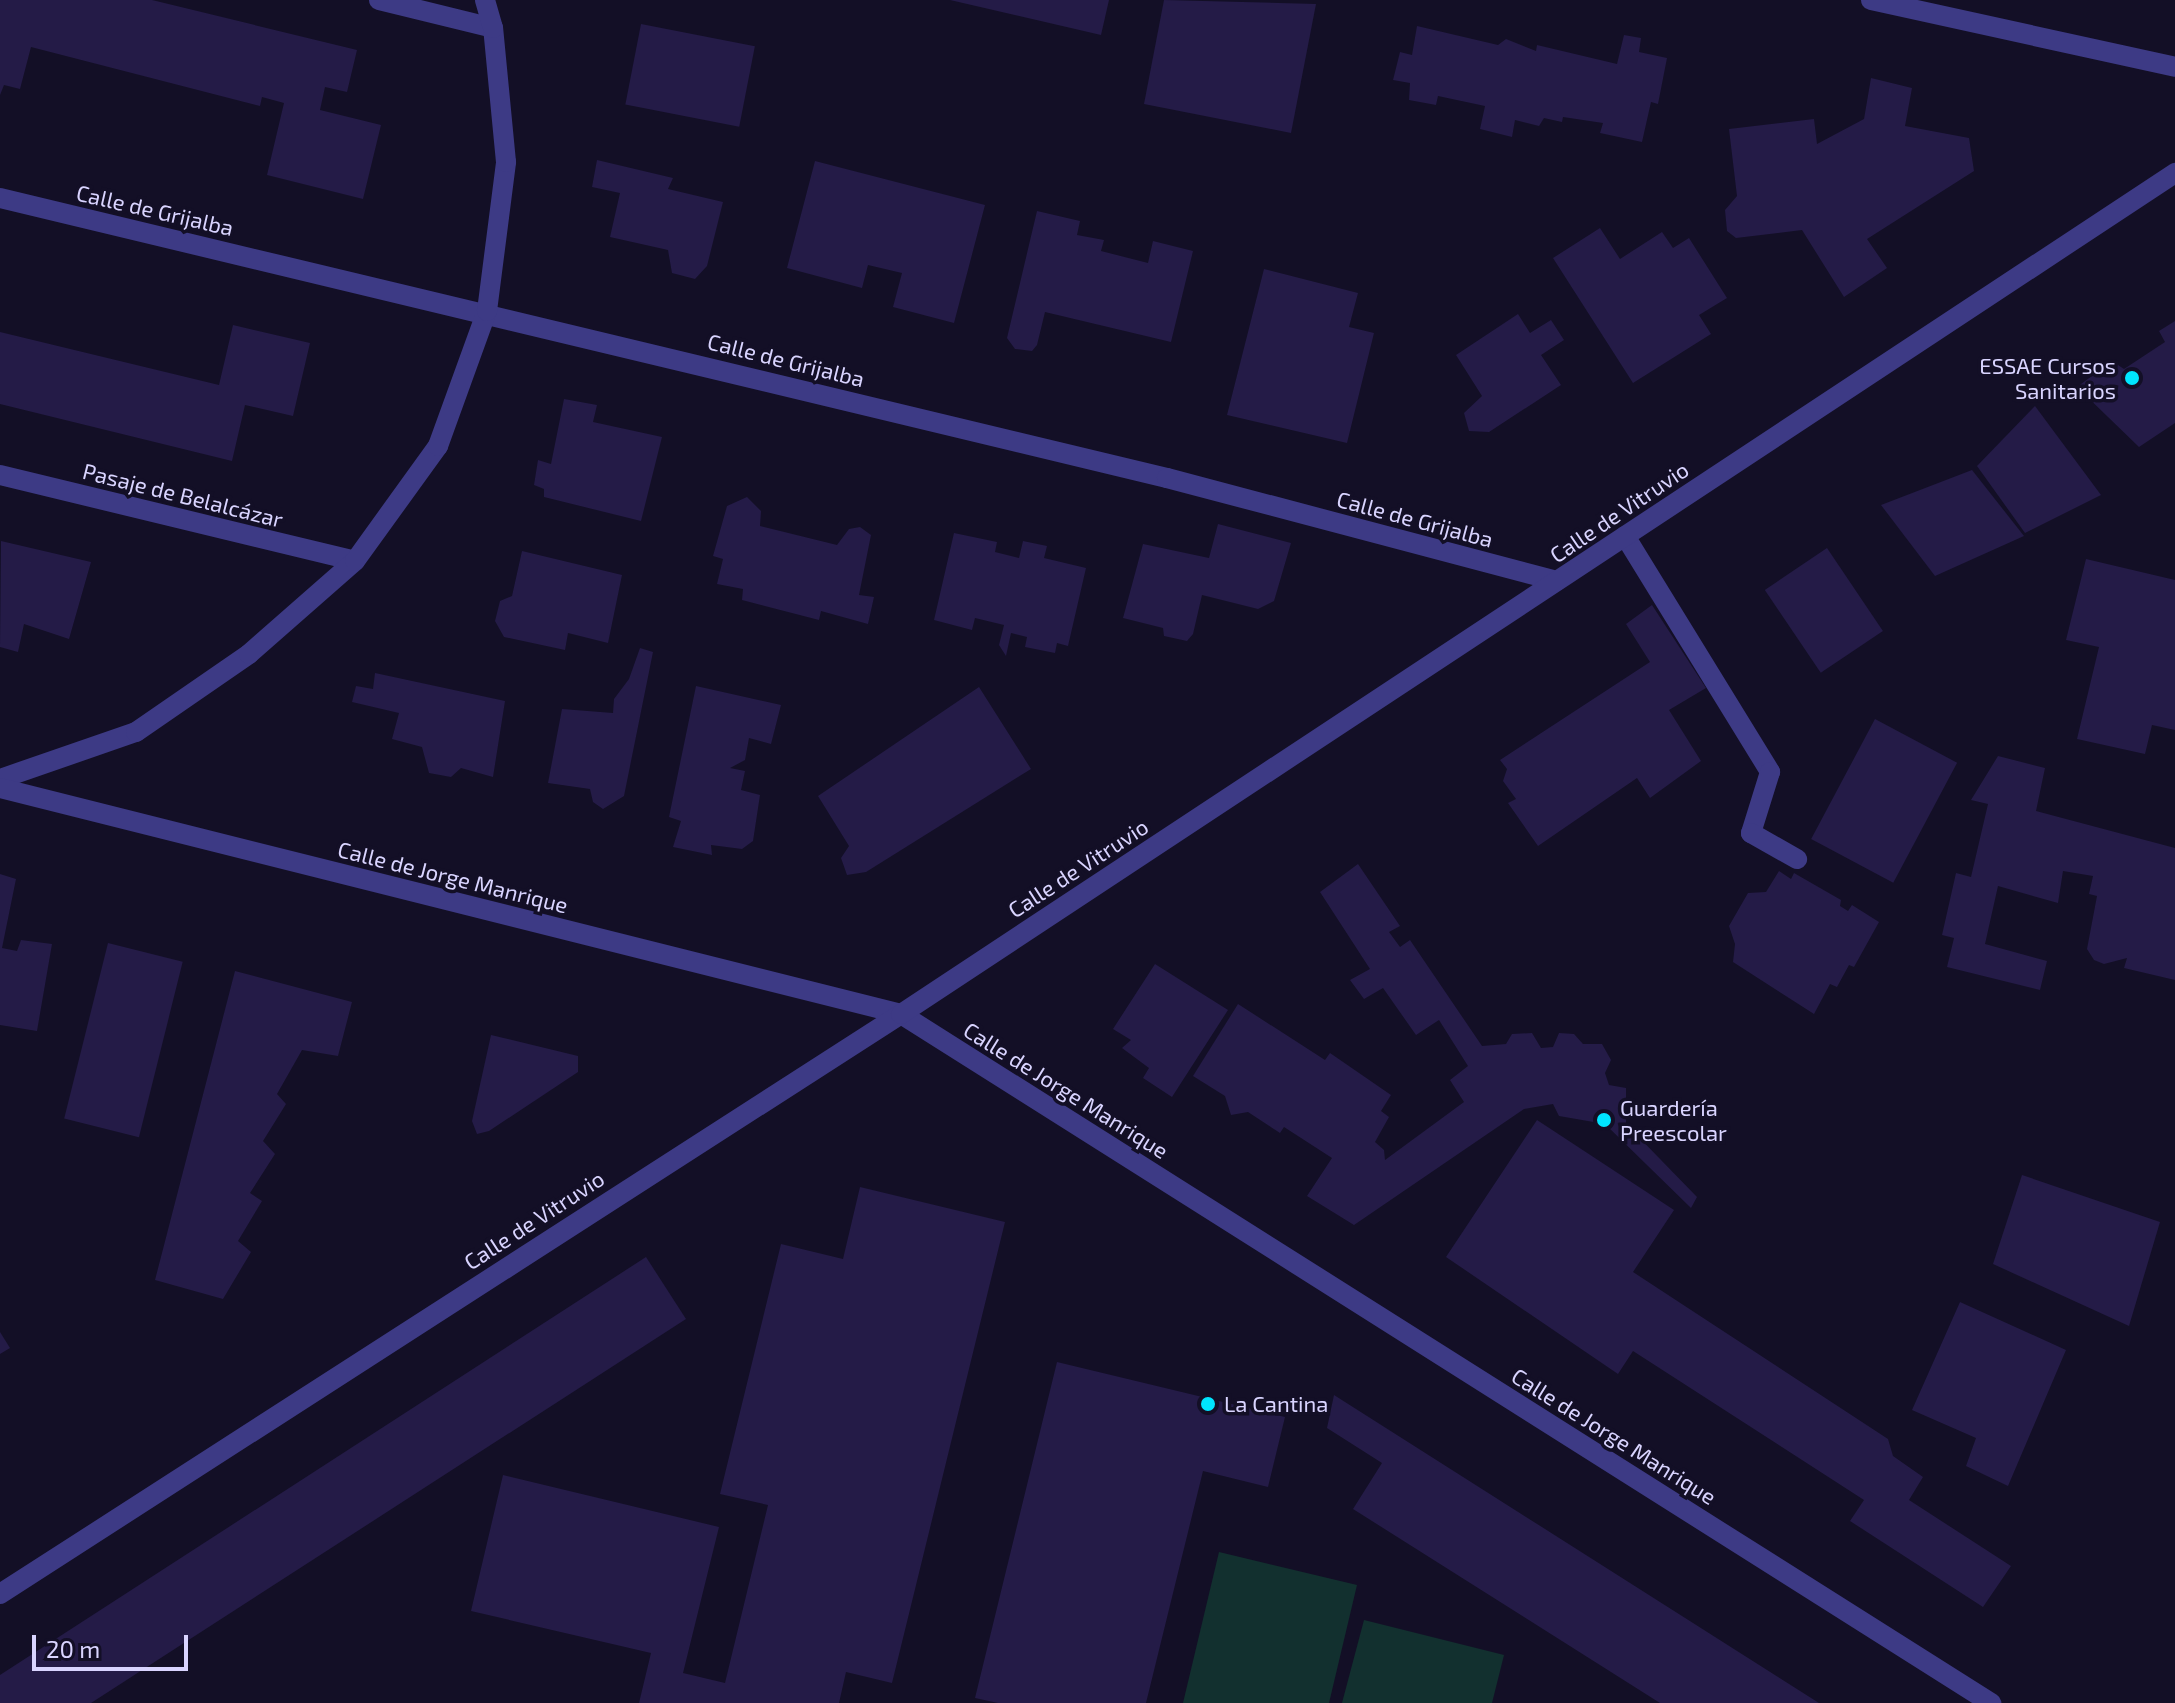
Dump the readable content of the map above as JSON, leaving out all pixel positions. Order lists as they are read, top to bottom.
{
  "streets": {
    "street": [
      "Calle de Grijalba",
      "Pasaje de Belalcázar",
      "Calle de Vitruvio",
      "Calle de Jorge Manrique"
    ]
  },
  "crossings": [
    ["Calle de Grijalba", "Calle de Vitruvio"],
    ["Calle de Vitruvio", "Calle de Jorge Manrique"]
  ],
  "places": ["ESSAE Cursos Sanitarios", "Guardería Preescolar", "La Cantina"],
  "scale_bar": "20 m"
}
